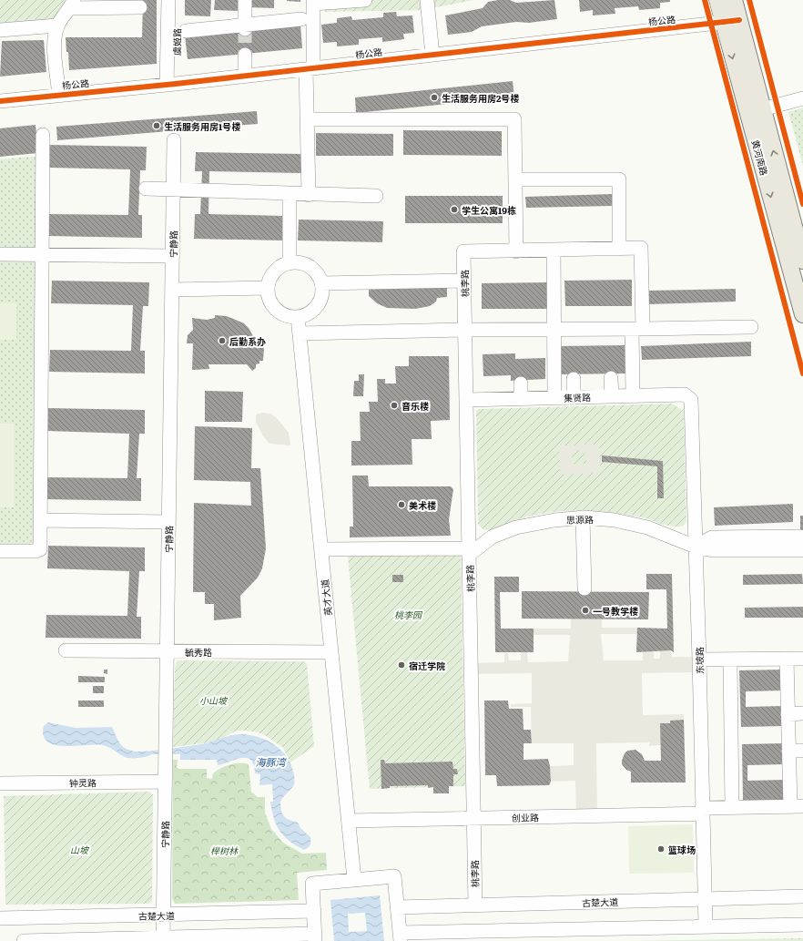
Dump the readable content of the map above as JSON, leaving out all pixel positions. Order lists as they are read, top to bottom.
{
  "streets": {
    "main road": ["黄河南路"],
    "street": [
      "杨公路",
      "虞姬路",
      "宁静路",
      "桃李路",
      "集贤路",
      "思源路",
      "英才大道",
      "毓秀路",
      "东坡路",
      "钟灵路",
      "创业路",
      "古楚大道"
    ]
  },
  "crossings": [
    ["杨公路", "虞姬路"],
    ["杨公路", "黄河南路"],
    ["宁静路", "毓秀路"],
    ["宁静路", "钟灵路"],
    ["宁静路", "古楚大道"],
    ["桃李路", "集贤路"],
    ["桃李路", "思源路"],
    ["桃李路", "创业路"],
    ["桃李路", "古楚大道"],
    ["集贤路", "东坡路"],
    ["思源路", "东坡路"],
    ["英才大道", "毓秀路"],
    ["英才大道", "创业路"],
    ["东坡路", "创业路"],
    ["东坡路", "古楚大道"]
  ],
  "water": ["海豚湾"],
  "parks": [
    "桃李园",
    "小山坡",
    "山坡",
    "榉树林"
  ],
  "places": [
    "生活服务用房2号楼",
    "生活服务用房1号楼",
    "学生公寓19栋",
    "后勤系办",
    "音乐楼",
    "美术楼",
    "一号教学楼",
    "宿迁学院",
    "篮球场"
  ]
}
